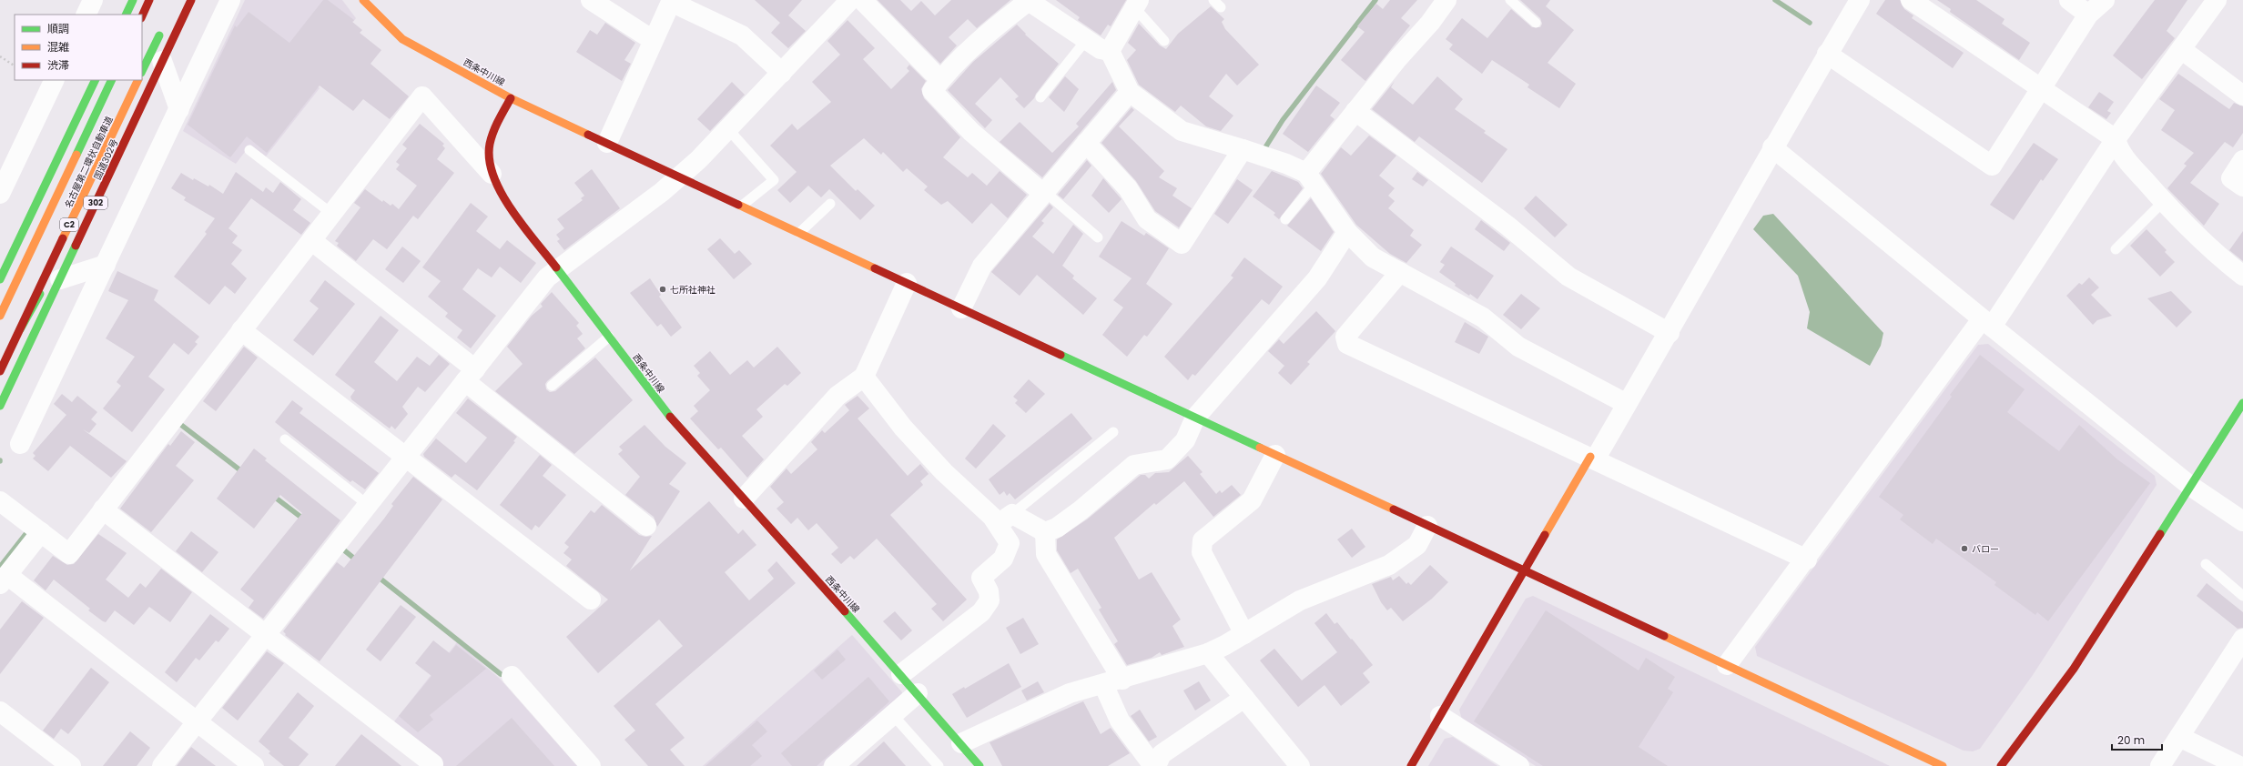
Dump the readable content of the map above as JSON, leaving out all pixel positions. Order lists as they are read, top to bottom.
{
  "streets": {
    "main road": [
      "西条中川線",
      "国道302号",
      "名古屋第二環状自動車道",
      "302",
      "C2"
    ]
  },
  "places": ["七所社神社", "バロー"],
  "legend": ["順調", "混雑", "渋滞"],
  "scale_bar": "20 m"
}
